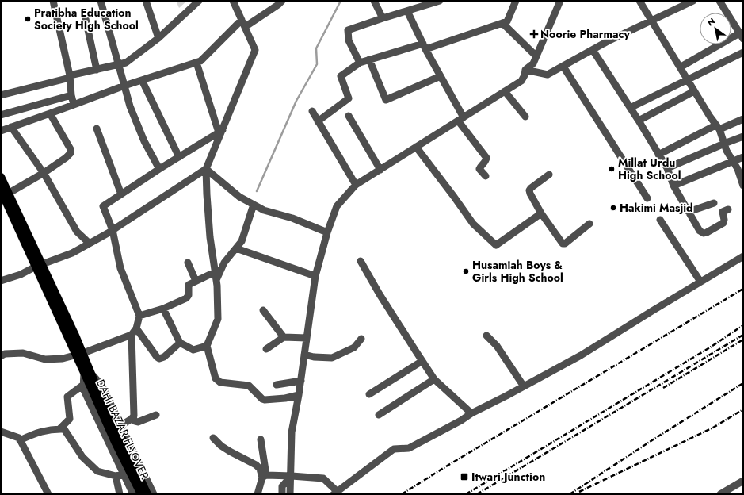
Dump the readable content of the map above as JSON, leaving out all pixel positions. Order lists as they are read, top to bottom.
{
  "streets": {
    "main road": ["DAHI BAZAR FLYOVER"]
  },
  "places": {
    "other": [
      "Pratibha Education Society HIgh School",
      "Millat Urdu High School",
      "Hakimi Masjid",
      "Husamiah Boys & Girls High School"
    ],
    "health": ["Noorie Pharmacy"],
    "transit": ["Itwari Junction"]
  },
  "north": "top left"
}
